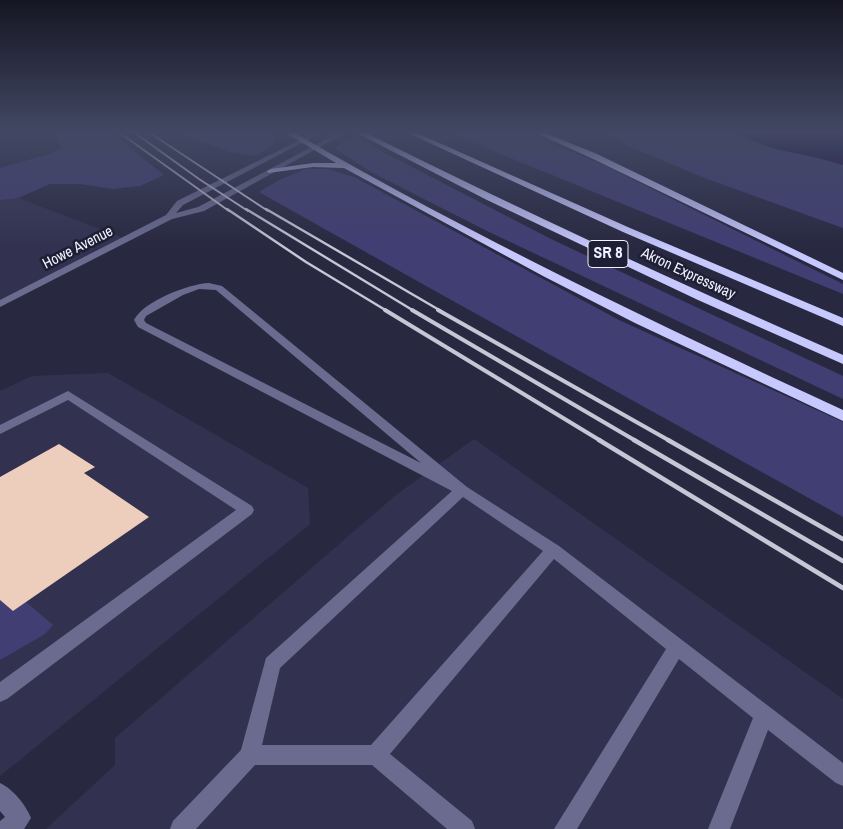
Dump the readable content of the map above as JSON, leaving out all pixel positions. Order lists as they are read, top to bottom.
{
  "streets": {
    "highway": ["SR 8", "Akron Expressway"],
    "street": ["Howe Avenue"]
  }
}
